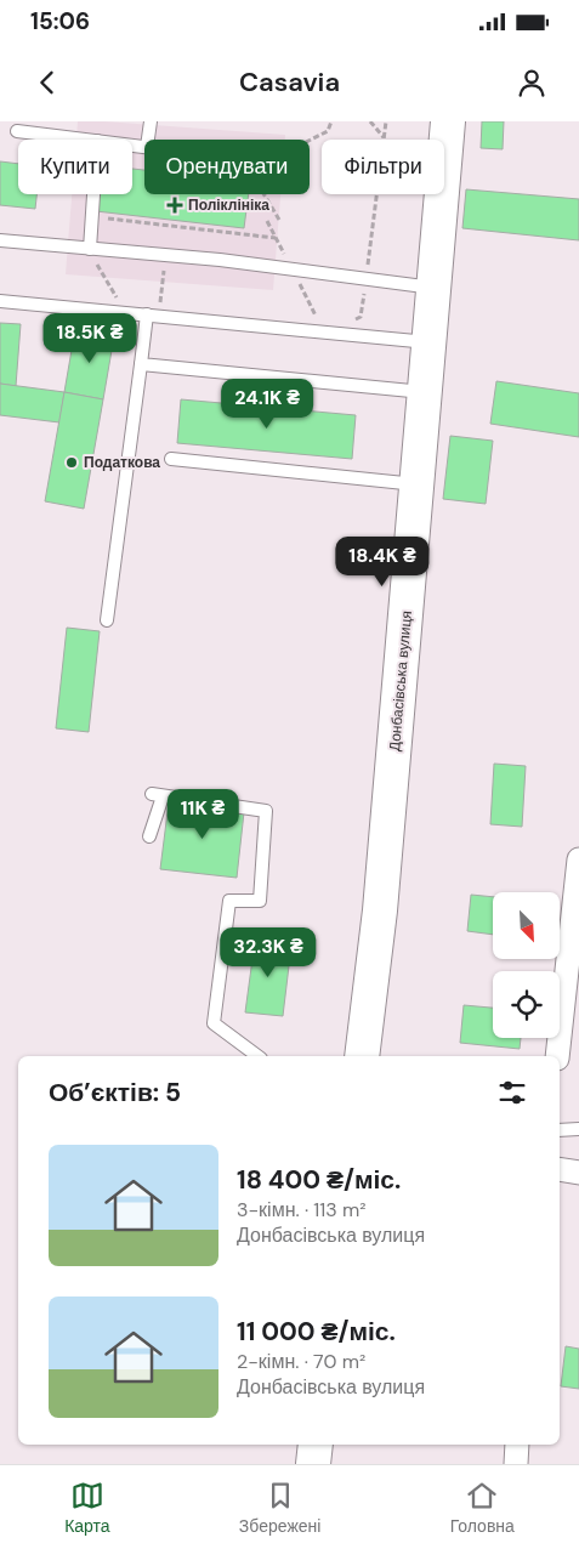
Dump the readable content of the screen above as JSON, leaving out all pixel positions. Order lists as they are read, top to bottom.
{
  "streets": {
    "street": ["Донбасівська вулиця"]
  },
  "places": {
    "health": ["Поліклініка"],
    "other": ["Податкова"]
  },
  "north": "bottom right",
  "page": {
    "status": "15:06",
    "header": "Casavia",
    "chip": ["Купити", "Орендувати", "Фільтри"],
    "price": [
      "18.5K ₴",
      "24.1K ₴",
      "18.4K ₴",
      "11K ₴",
      "32.3K ₴"
    ],
    "heading": "Об’єктів: 5",
    "list": [
      {
        "name": "18 400 ₴/міс.",
        "note": "3-кімн. · 113 m² · Донбасівська вулиця"
      },
      {
        "name": "11 000 ₴/міс.",
        "note": "2-кімн. · 70 m² · Донбасівська вулиця"
      }
    ],
    "tabs": ["Карта", "Збережені", "Головна"]
  }
}
